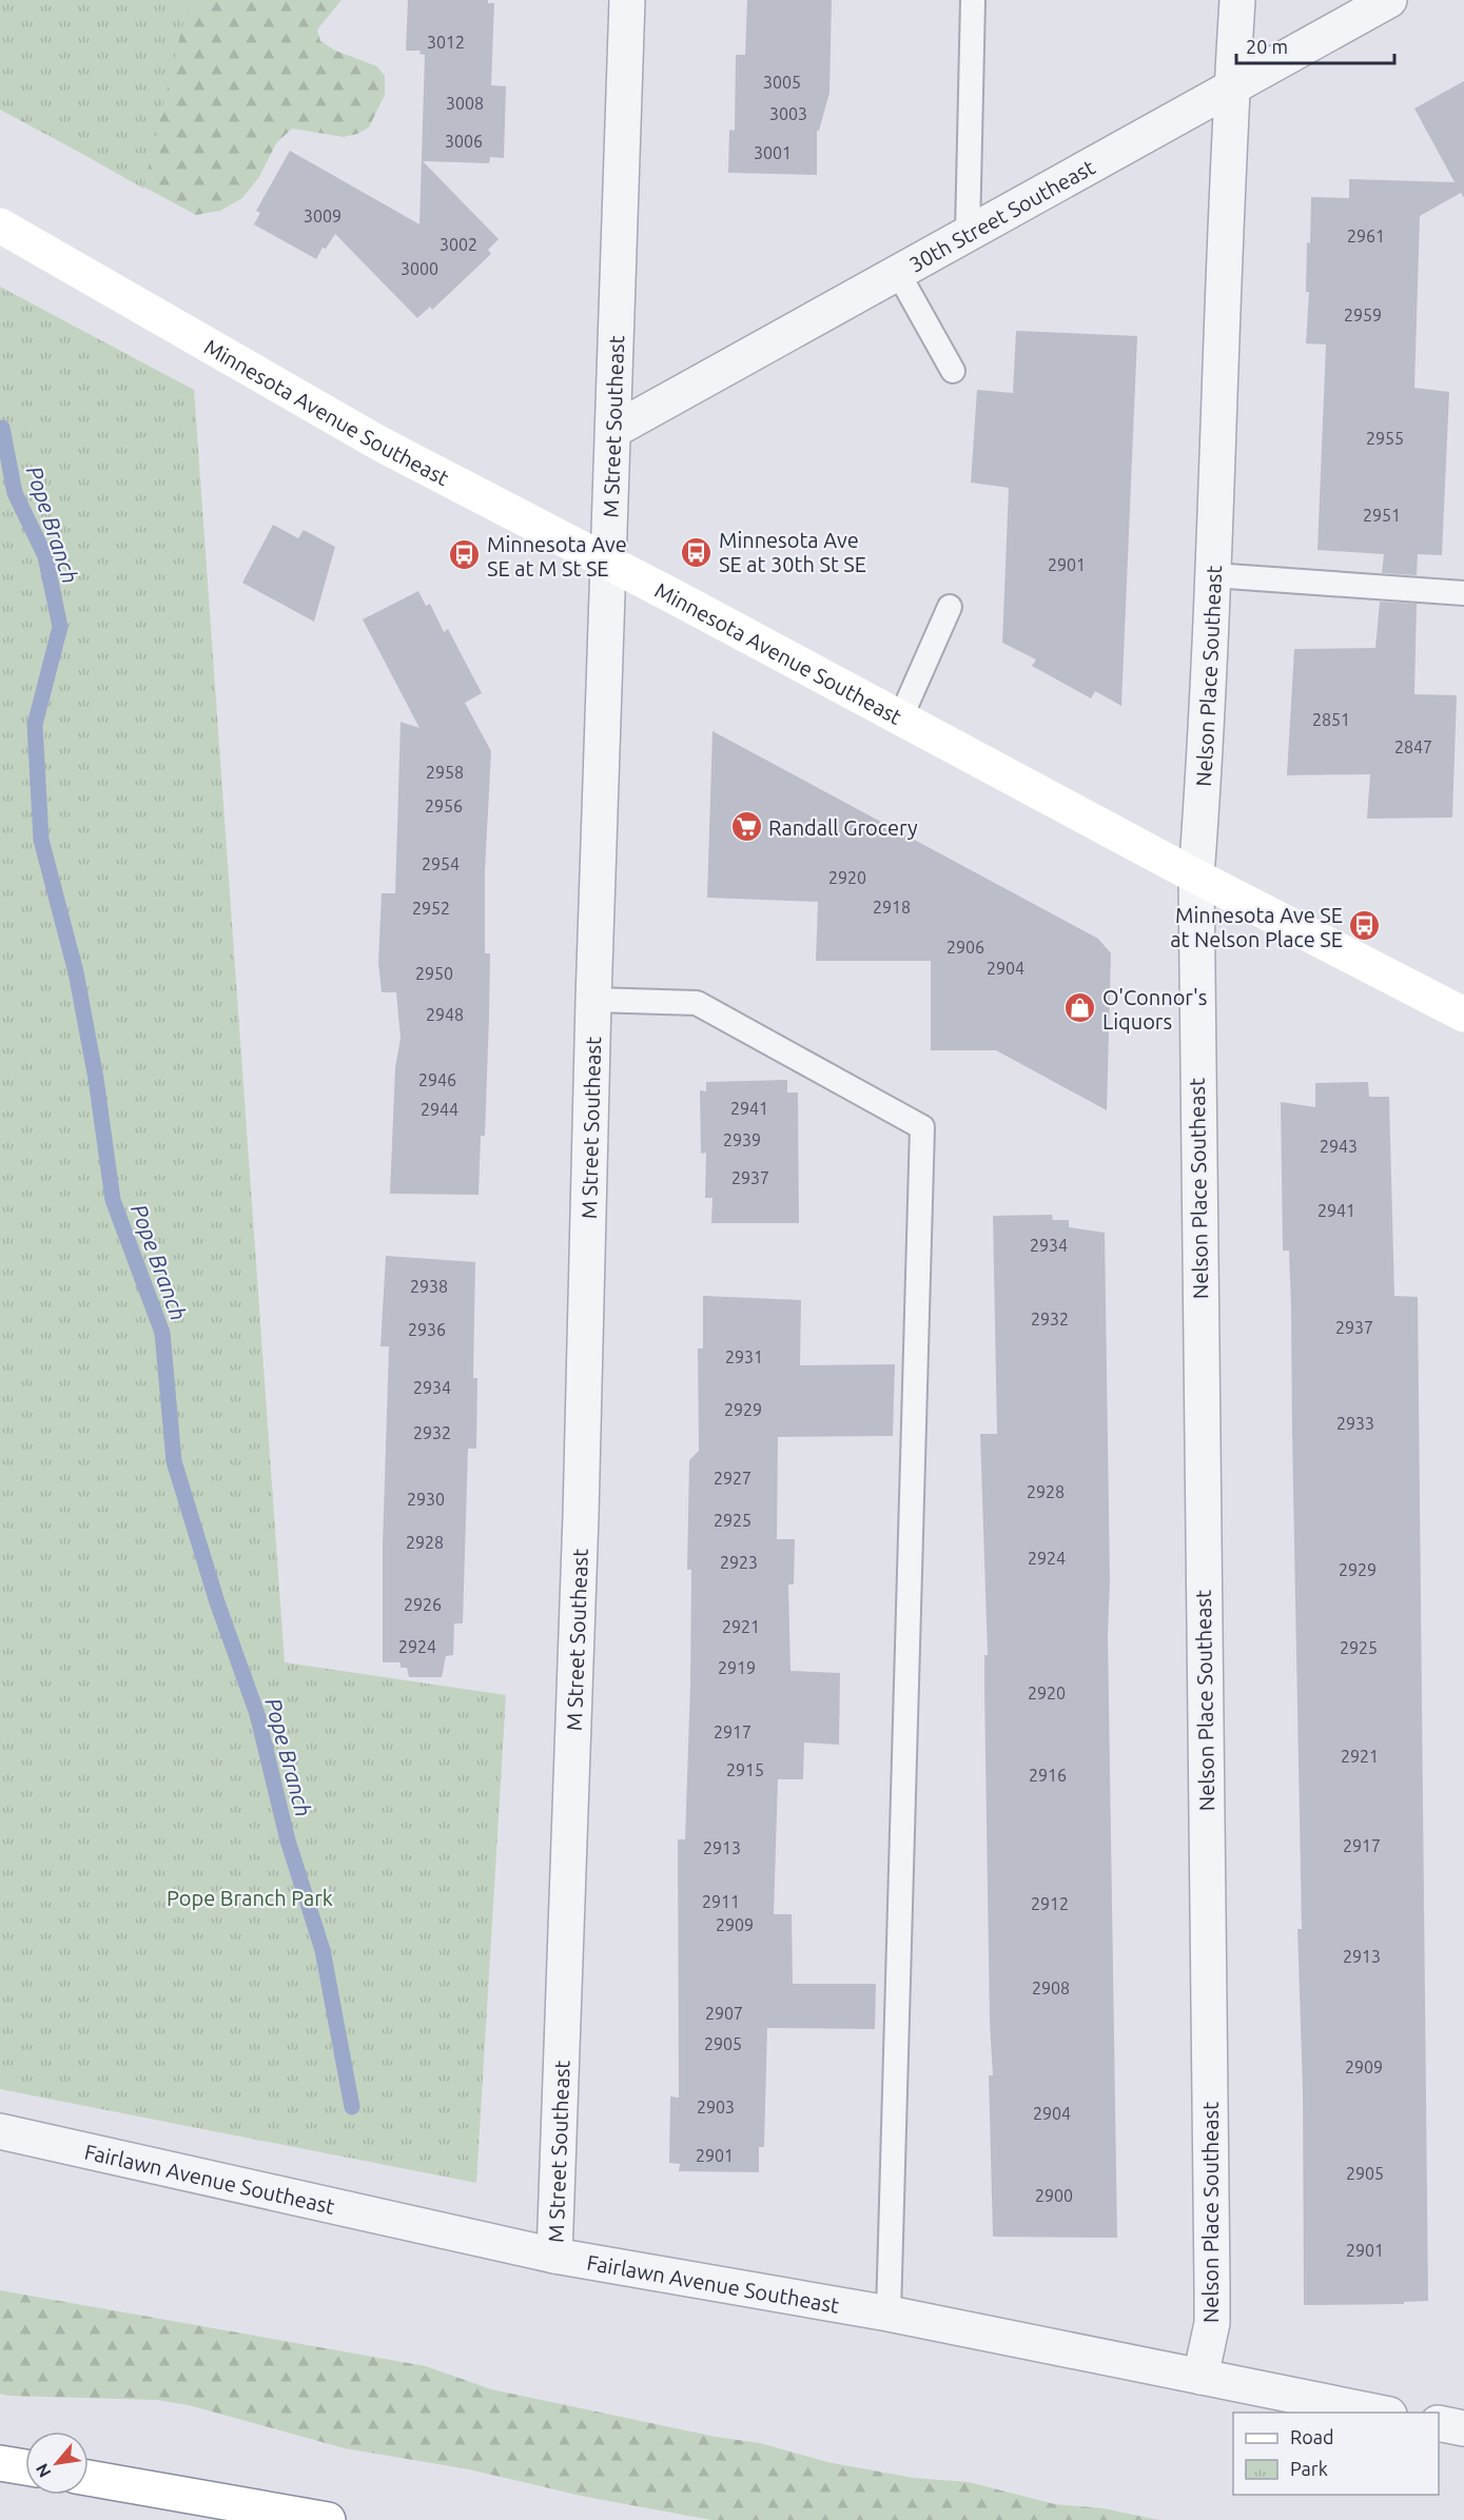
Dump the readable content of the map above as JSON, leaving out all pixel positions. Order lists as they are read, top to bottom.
{
  "streets": {
    "main road": ["Minnesota Avenue Southeast"],
    "street": [
      "30th Street Southeast",
      "M Street Southeast",
      "Nelson Place Southeast",
      "Fairlawn Avenue Southeast"
    ]
  },
  "crossings": [
    ["30th Street Southeast", "M Street Southeast"],
    ["30th Street Southeast", "Nelson Place Southeast"],
    ["Minnesota Avenue Southeast", "M Street Southeast"],
    ["Minnesota Avenue Southeast", "Nelson Place Southeast"],
    ["M Street Southeast", "Fairlawn Avenue Southeast"],
    ["Nelson Place Southeast", "Fairlawn Avenue Southeast"]
  ],
  "water": ["Pope Branch"],
  "parks": ["Pope Branch Park"],
  "places": {
    "bus stop": ["Minnesota Ave SE at 30th St SE", "Minnesota Ave SE at M St SE", "Minnesota Ave SE at Nelson Place SE"],
    "supermarket": ["Randall Grocery"],
    "shop": ["O'Connor's Liquors"]
  },
  "house_numbers": [
    "3012",
    "3005",
    "3008",
    "3003",
    "3006",
    "3001",
    "3009",
    "2961",
    "3002",
    "3000",
    "2959",
    "2955",
    "2951",
    "2901",
    "2851",
    "2847",
    "2958",
    "2956",
    "2954",
    "2920",
    "2918",
    "2952",
    "2906",
    "2904",
    "2950",
    "2948",
    "2946",
    "2941",
    "2944",
    "2939",
    "2943",
    "2937",
    "2941",
    "2934",
    "2938",
    "2932",
    "2937",
    "2936",
    "2931",
    "2934",
    "2929",
    "2933",
    "2932",
    "2927",
    "2928",
    "2930",
    "2925",
    "2928",
    "2924",
    "2923",
    "2929",
    "2926",
    "2921",
    "2924",
    "2925",
    "2919",
    "2920",
    "2917",
    "2921",
    "2915",
    "2916",
    "2917",
    "2913",
    "2911",
    "2912",
    "2909",
    "2913",
    "2908",
    "2907",
    "2905",
    "2909",
    "2903",
    "2904",
    "2901",
    "2905",
    "2900",
    "2901"
  ],
  "legend": ["Road", "Park"],
  "scale_bar": "20 m",
  "north": "bottom left"
}
